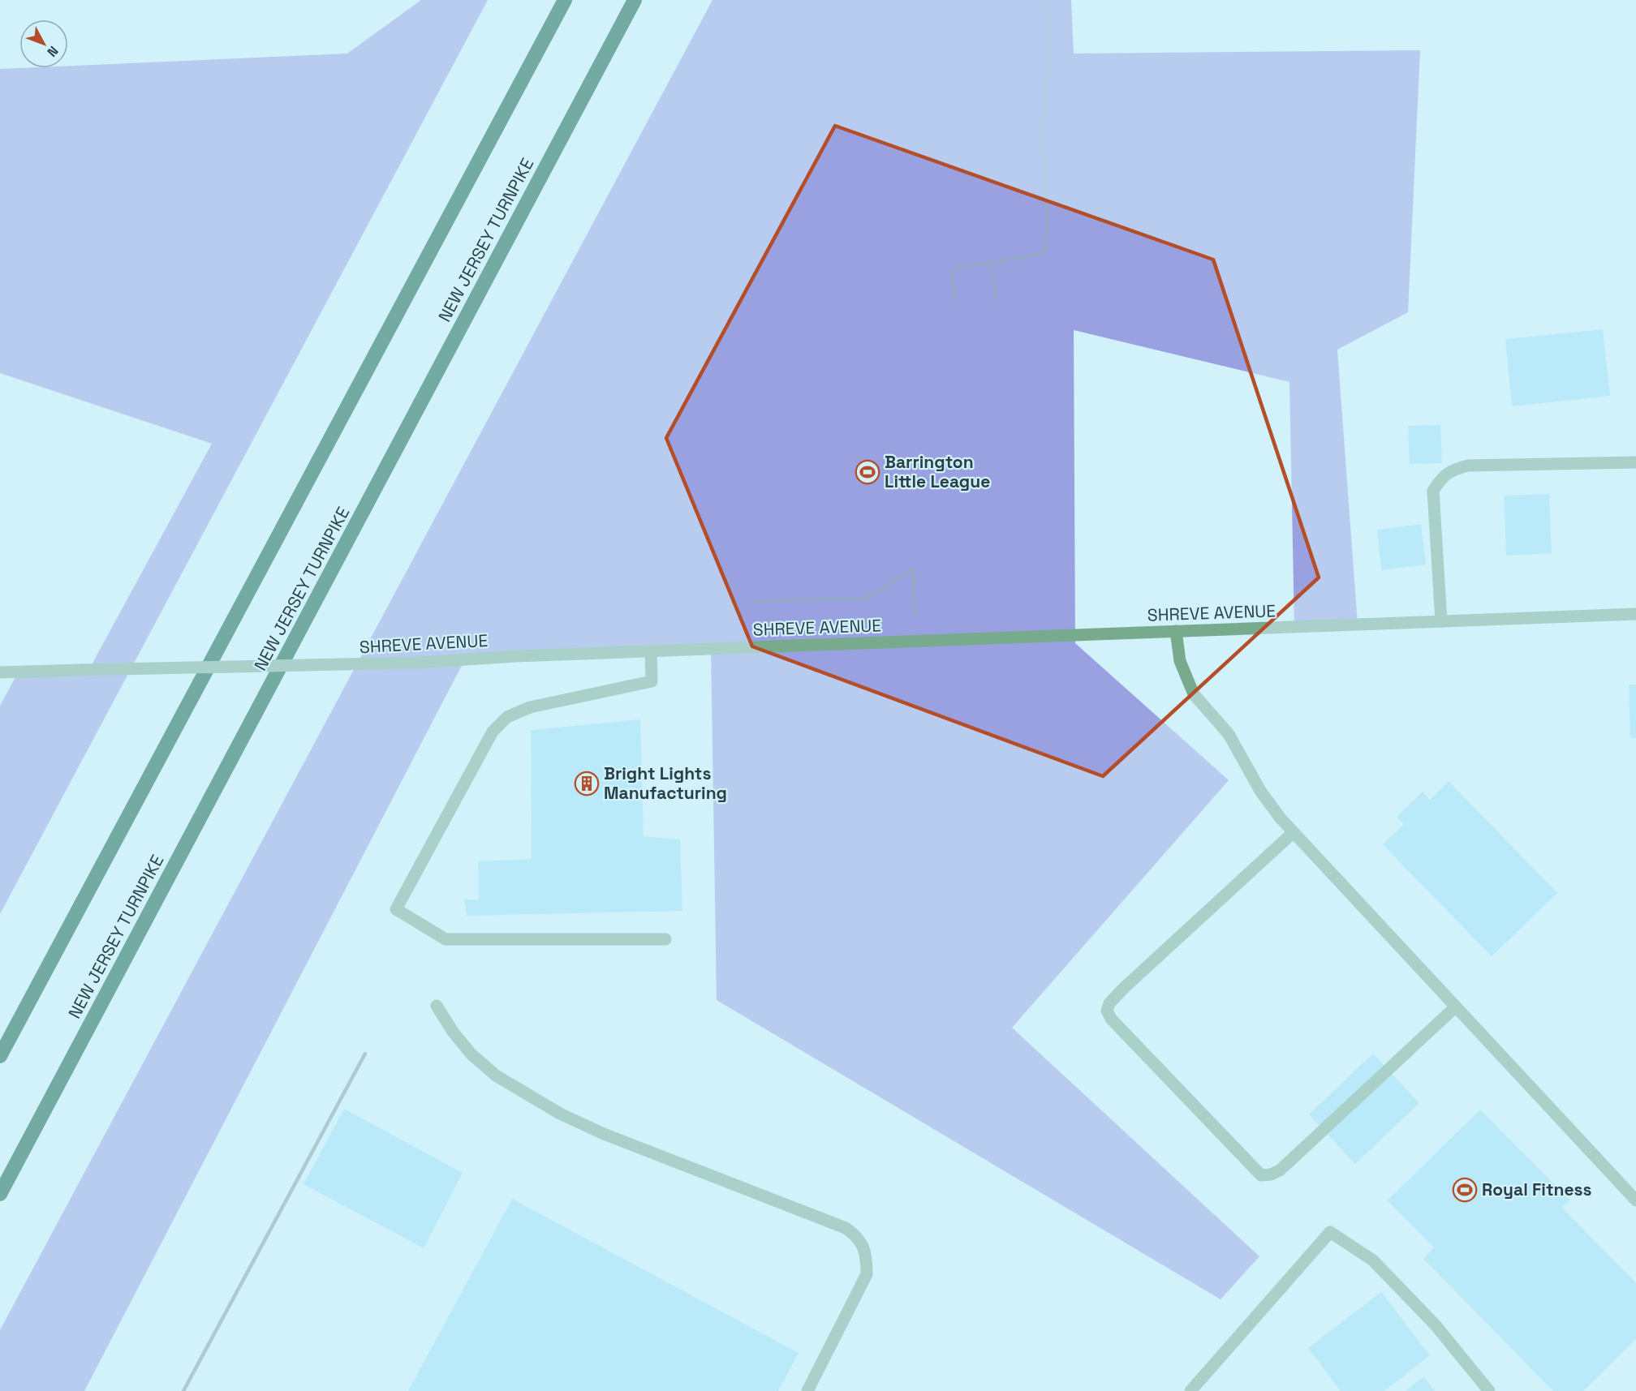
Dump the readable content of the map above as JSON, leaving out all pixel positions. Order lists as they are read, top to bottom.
{
  "streets": {
    "highway": ["NEW JERSEY TURNPIKE"],
    "street": ["SHREVE AVENUE"]
  },
  "places": {
    "sports": ["Barrington Little League", "Royal Fitness"],
    "building": ["Bright Lights Manufacturing"]
  },
  "north": "bottom right"
}
